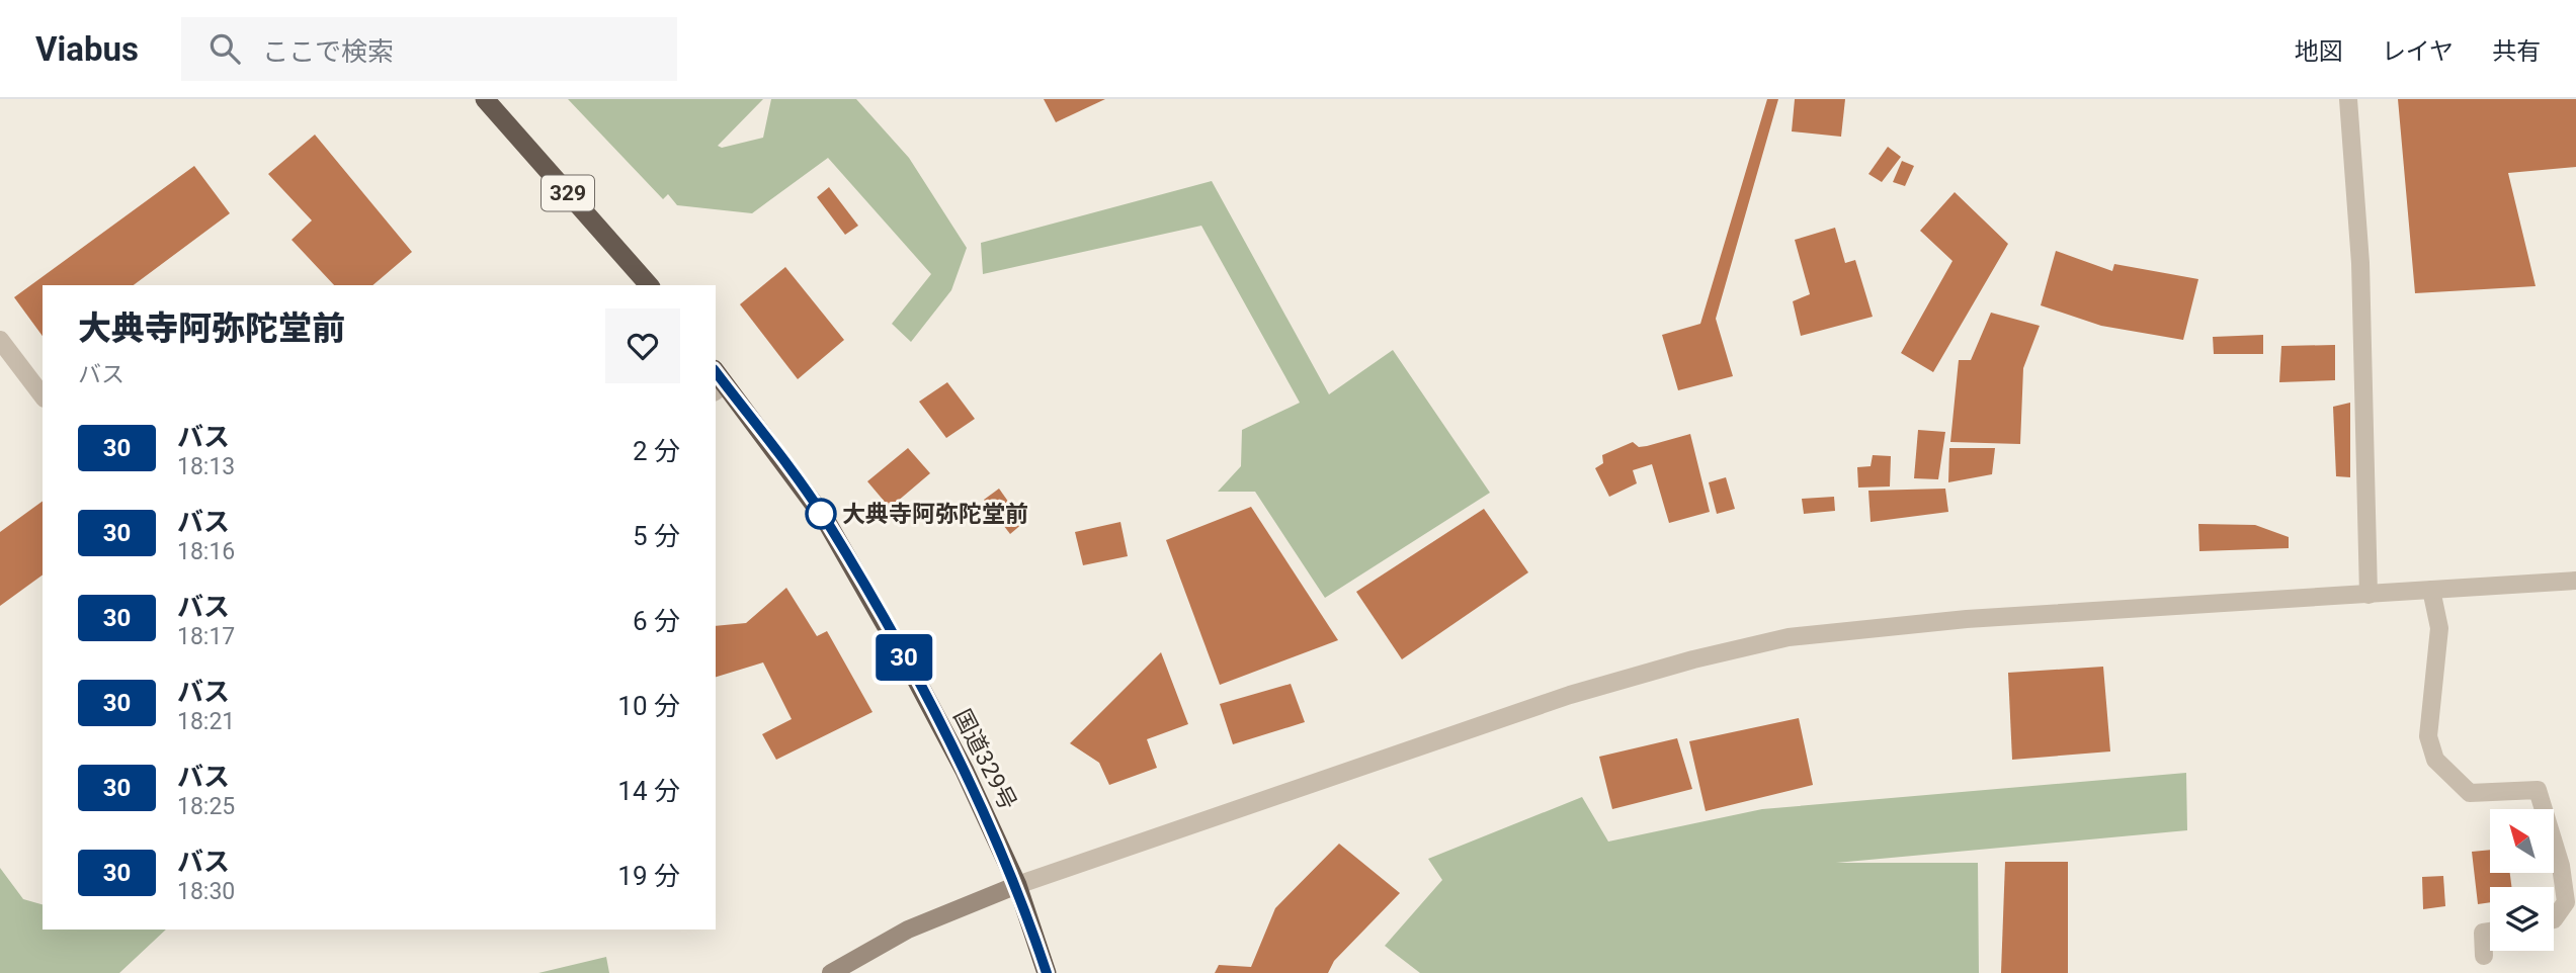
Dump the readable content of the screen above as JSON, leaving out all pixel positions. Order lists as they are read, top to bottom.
{
  "streets": {
    "highway": ["329", "国道329号"]
  },
  "places": ["大典寺阿弥陀堂前"],
  "lines": ["bus line 30"],
  "north": "top left",
  "page": {
    "header": "Viabus",
    "search": "ここで検索",
    "nav": ["地図", "レイヤ", "共有"],
    "on_map": "30",
    "heading": ["大典寺阿弥陀堂前", "バス"],
    "list": [
      {
        "mark": "30",
        "name": "バス",
        "note": "18:13",
        "value": "2 分"
      },
      {
        "mark": "30",
        "name": "バス",
        "note": "18:16",
        "value": "5 分"
      },
      {
        "mark": "30",
        "name": "バス",
        "note": "18:17",
        "value": "6 分"
      },
      {
        "mark": "30",
        "name": "バス",
        "note": "18:21",
        "value": "10 分"
      },
      {
        "mark": "30",
        "name": "バス",
        "note": "18:25",
        "value": "14 分"
      },
      {
        "mark": "30",
        "name": "バス",
        "note": "18:30",
        "value": "19 分"
      }
    ]
  }
}
